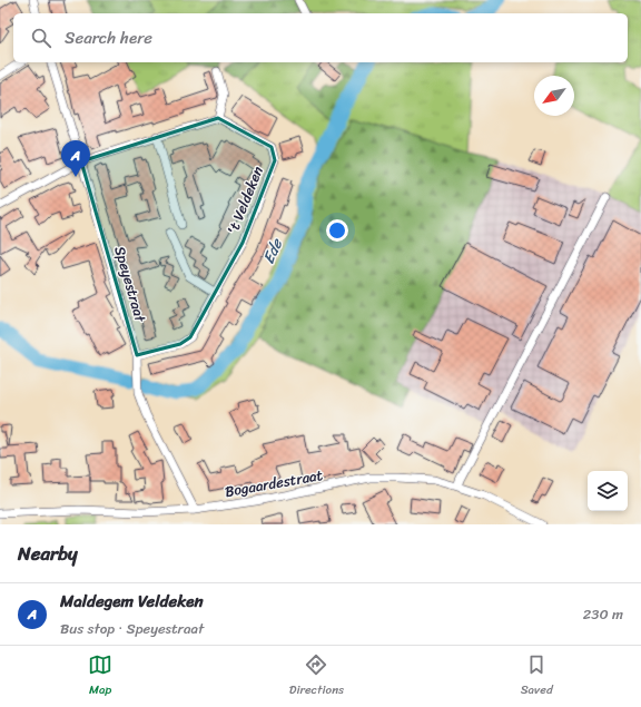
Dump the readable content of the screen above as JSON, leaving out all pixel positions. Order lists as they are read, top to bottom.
{
  "streets": {
    "street": ["'t Veldeken", "Speyestraat", "Bogaardestraat"]
  },
  "crossings": [
    ["'t Veldeken", "Speyestraat"],
    ["Speyestraat", "Bogaardestraat"]
  ],
  "water": ["Ede"],
  "north": "bottom left",
  "page": {
    "search": "Search here",
    "pins": "A",
    "heading": "Nearby",
    "list": [
      {
        "mark": "A",
        "name": "Maldegem Veldeken",
        "note": "Bus stop · Speyestraat",
        "value": "230 m"
      }
    ],
    "nav": ["Map", "Directions", "Saved"]
  }
}
